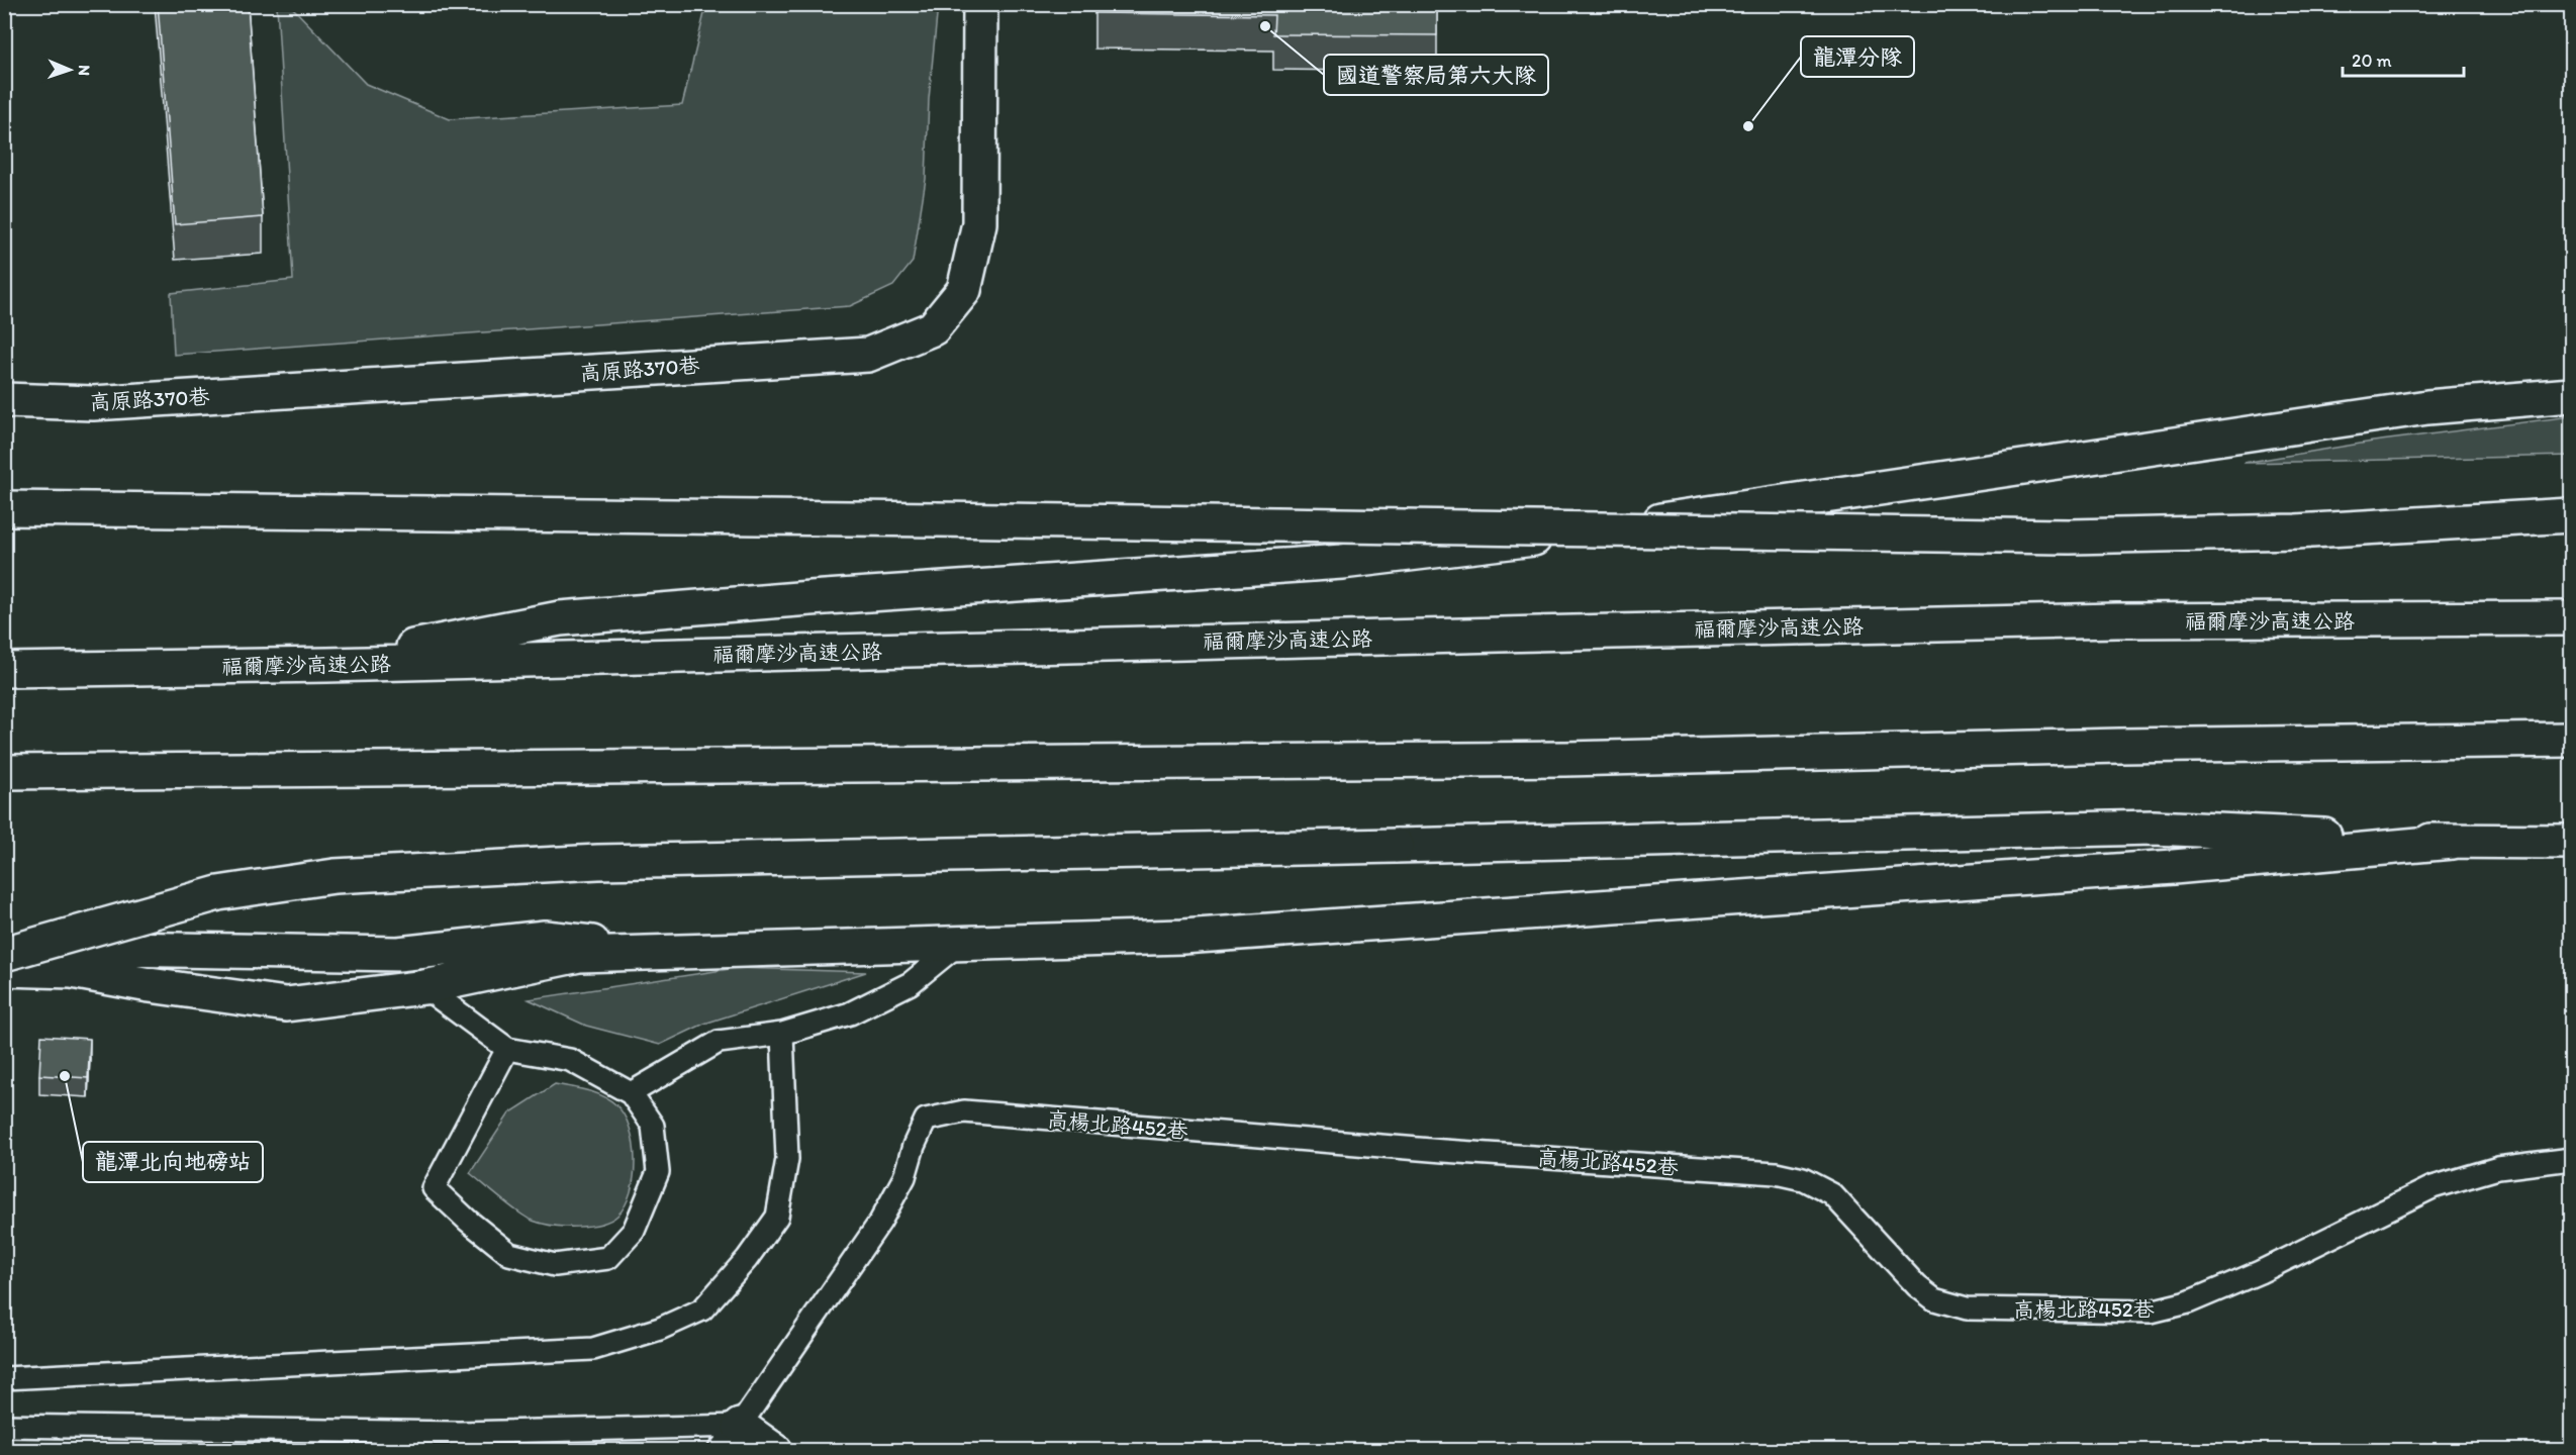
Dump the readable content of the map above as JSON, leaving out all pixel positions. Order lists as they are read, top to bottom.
{
  "streets": {
    "main road": ["高原路370巷", "福爾摩沙高速公路"],
    "lane": ["高楊北路452巷"]
  },
  "places": ["國道警察局第六大隊", "龍潭分隊", "龍潭北向地磅站"],
  "scale_bar": "20 m",
  "north": "right"
}
